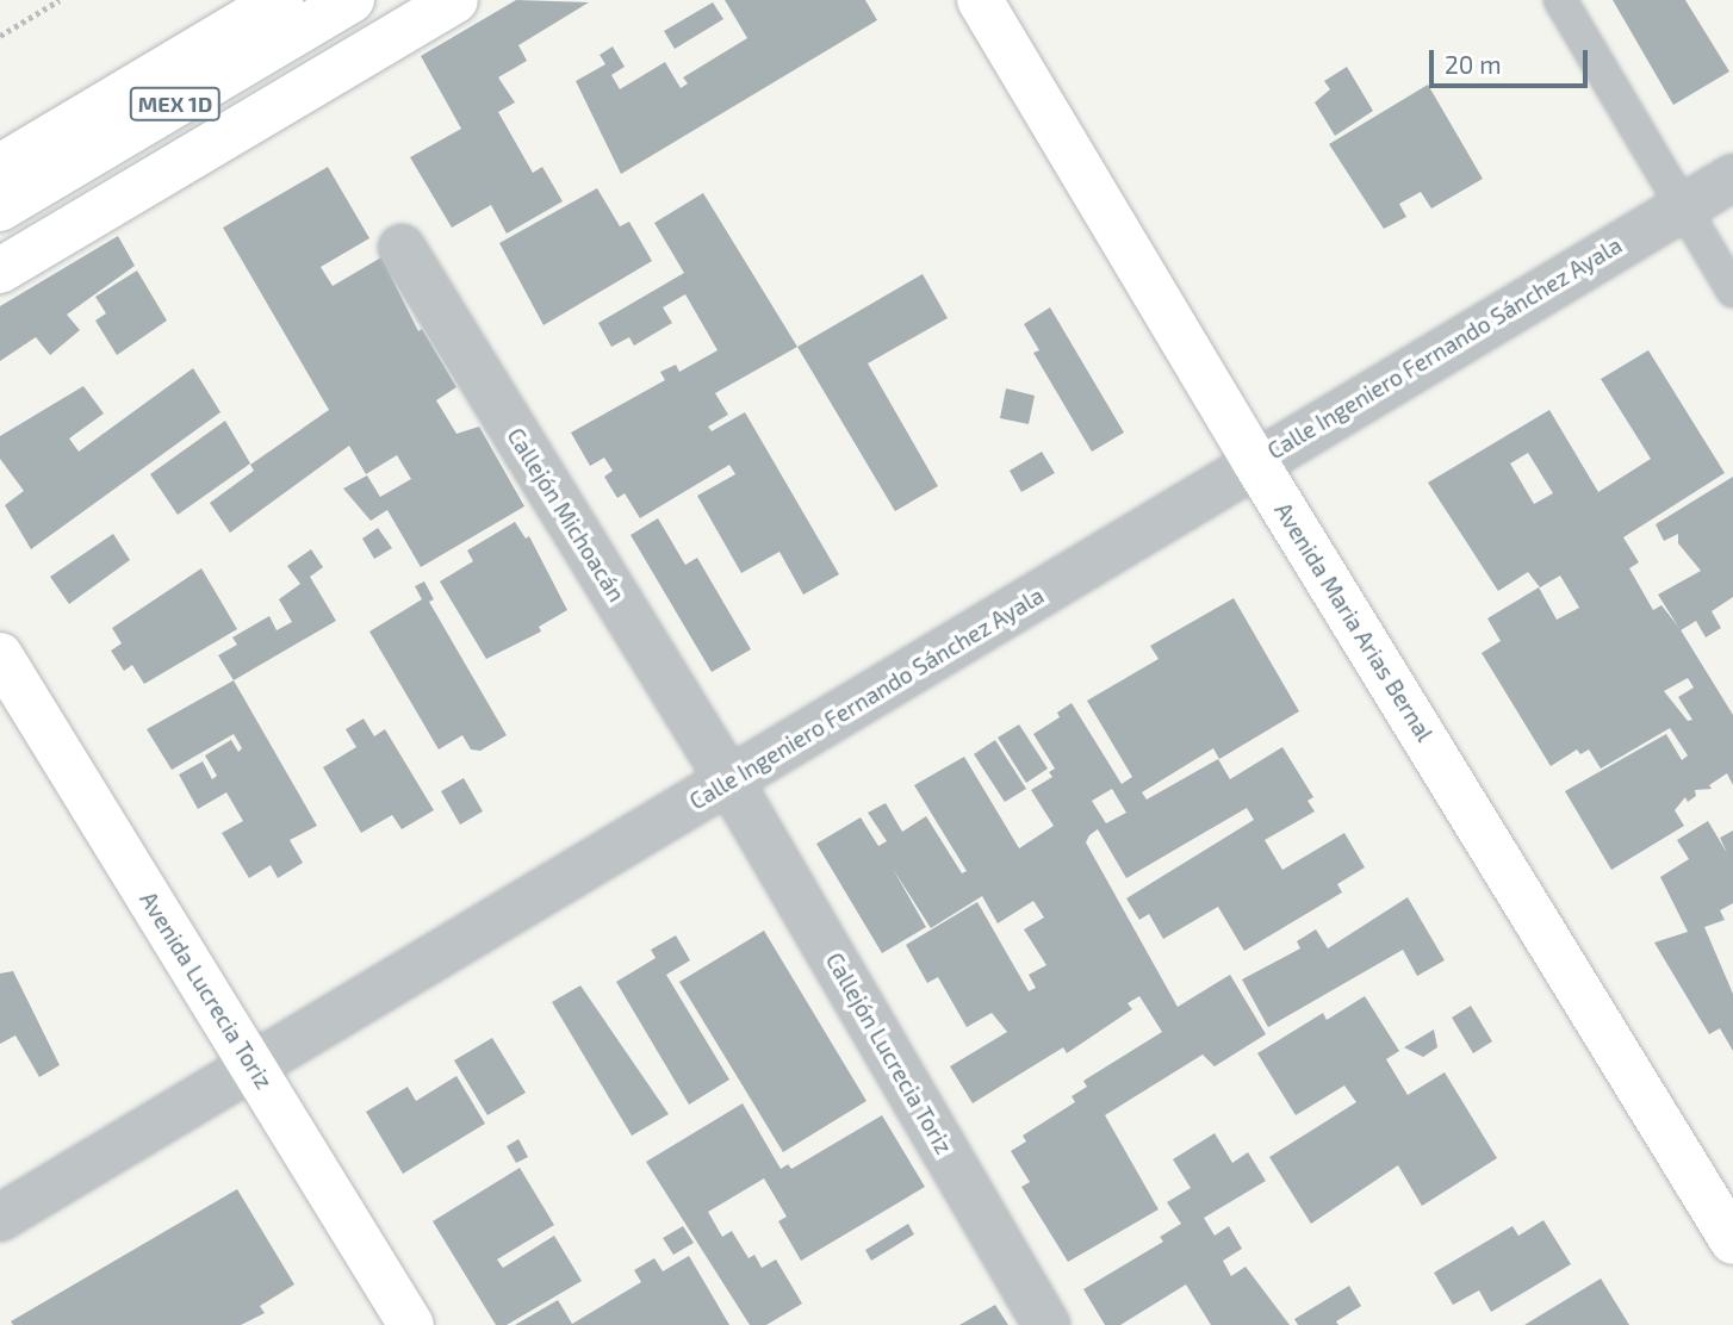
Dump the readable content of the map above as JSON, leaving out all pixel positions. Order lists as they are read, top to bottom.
{
  "streets": {
    "main road": ["MEX 1D", "Avenida Maria Arias Bernal", "Avenida Lucrecia Toriz"],
    "street": ["Calle Ingeniero Fernando Sánchez Ayala", "Callejón Michoacán", "Callejón Lucrecia Toriz"]
  },
  "crossings": [
    ["Calle Ingeniero Fernando Sánchez Ayala", "Callejón Michoacán"],
    ["Calle Ingeniero Fernando Sánchez Ayala", "Avenida Maria Arias Bernal"],
    ["Calle Ingeniero Fernando Sánchez Ayala", "Avenida Lucrecia Toriz"],
    ["Calle Ingeniero Fernando Sánchez Ayala", "Callejón Lucrecia Toriz"],
    ["Callejón Michoacán", "Callejón Lucrecia Toriz"]
  ],
  "scale_bar": "20 m"
}
